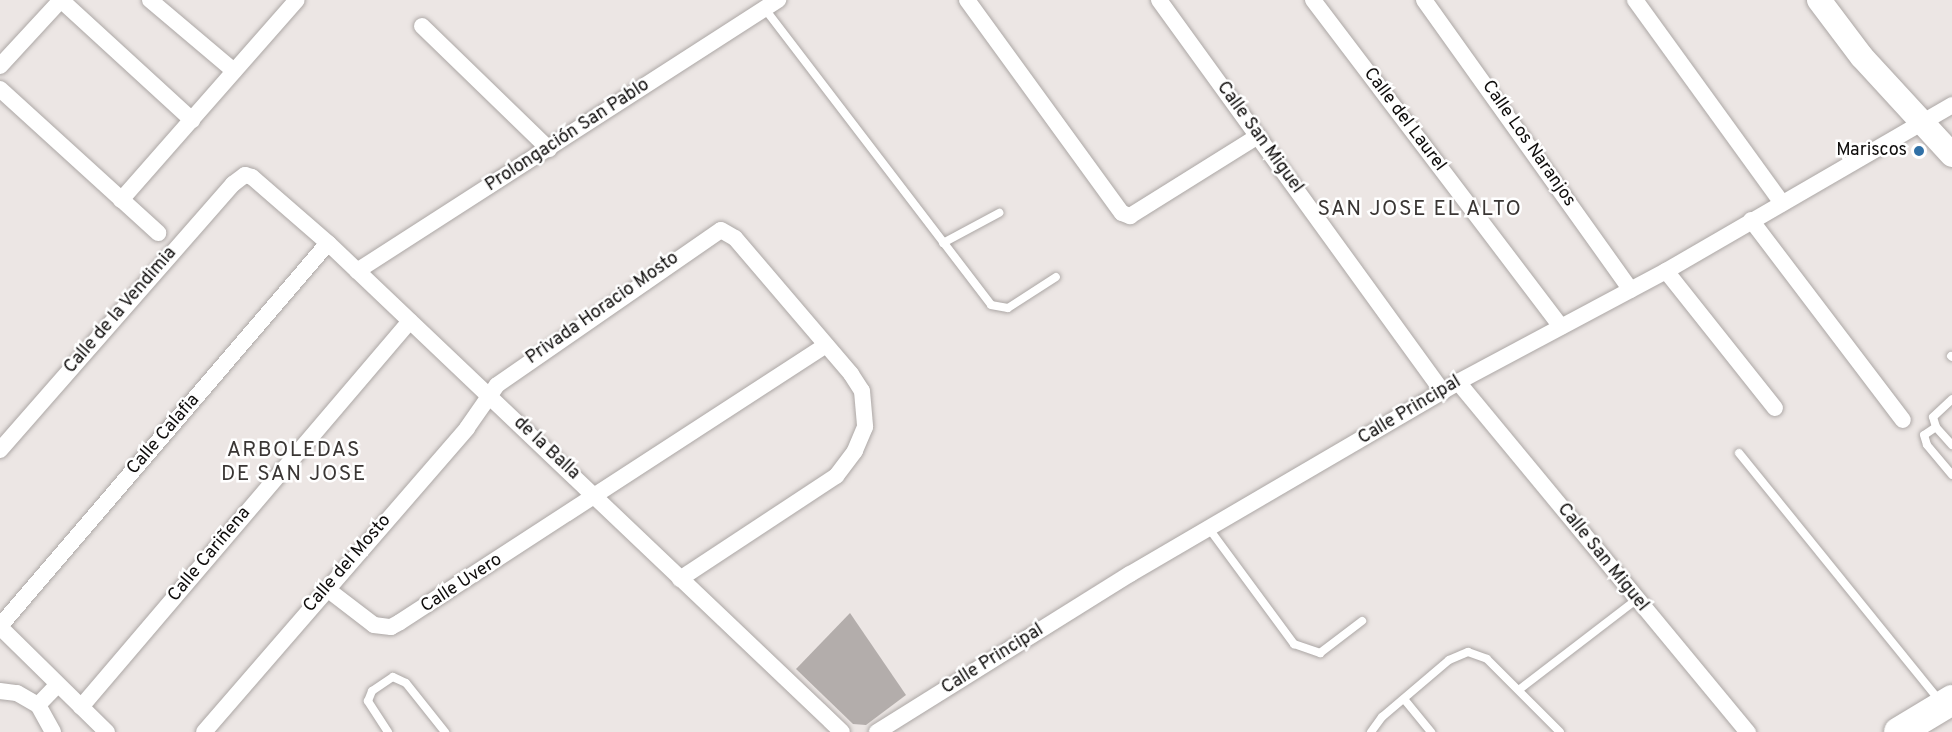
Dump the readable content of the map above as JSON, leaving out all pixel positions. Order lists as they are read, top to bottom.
{
  "streets": {
    "street": [
      "Calle del Laurel",
      "Prolongación San Pablo",
      "Calle San Miguel",
      "Calle Los Naranjos",
      "Privada Horacio Mosto",
      "Calle de la Vendimia",
      "Calle Principal",
      "Calle Calafia",
      "de la Balla",
      "Calle Cariñena",
      "Calle del Mosto",
      "Calle Uvero"
    ]
  },
  "crossings": [
    ["Calle del Laurel", "Calle Principal"],
    ["Prolongación San Pablo", "de la Balla"],
    ["Calle San Miguel", "Calle Principal"],
    ["Calle Los Naranjos", "Calle Principal"],
    ["Privada Horacio Mosto", "de la Balla"],
    ["Privada Horacio Mosto", "Calle del Mosto"],
    ["Privada Horacio Mosto", "Calle Uvero"],
    ["Calle de la Vendimia", "de la Balla"],
    ["Calle Calafia", "de la Balla"],
    ["de la Balla", "Calle Cariñena"],
    ["de la Balla", "Calle del Mosto"],
    ["de la Balla", "Calle Uvero"],
    ["Calle del Mosto", "Calle Uvero"]
  ],
  "districts": ["SAN JOSE EL ALTO", "ARBOLEDAS DE SAN JOSE"],
  "places": ["Mariscos"]
}
